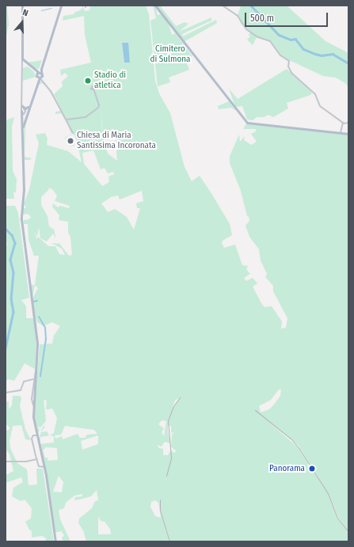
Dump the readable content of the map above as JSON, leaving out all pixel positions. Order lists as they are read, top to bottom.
{
  "parks": ["Cimitero di Sulmona"],
  "places": ["Stadio di atletica", "Chiesa di Maria Santissima Incoronata", "Panorama"],
  "scale_bar": "500 m",
  "north": "top"
}
